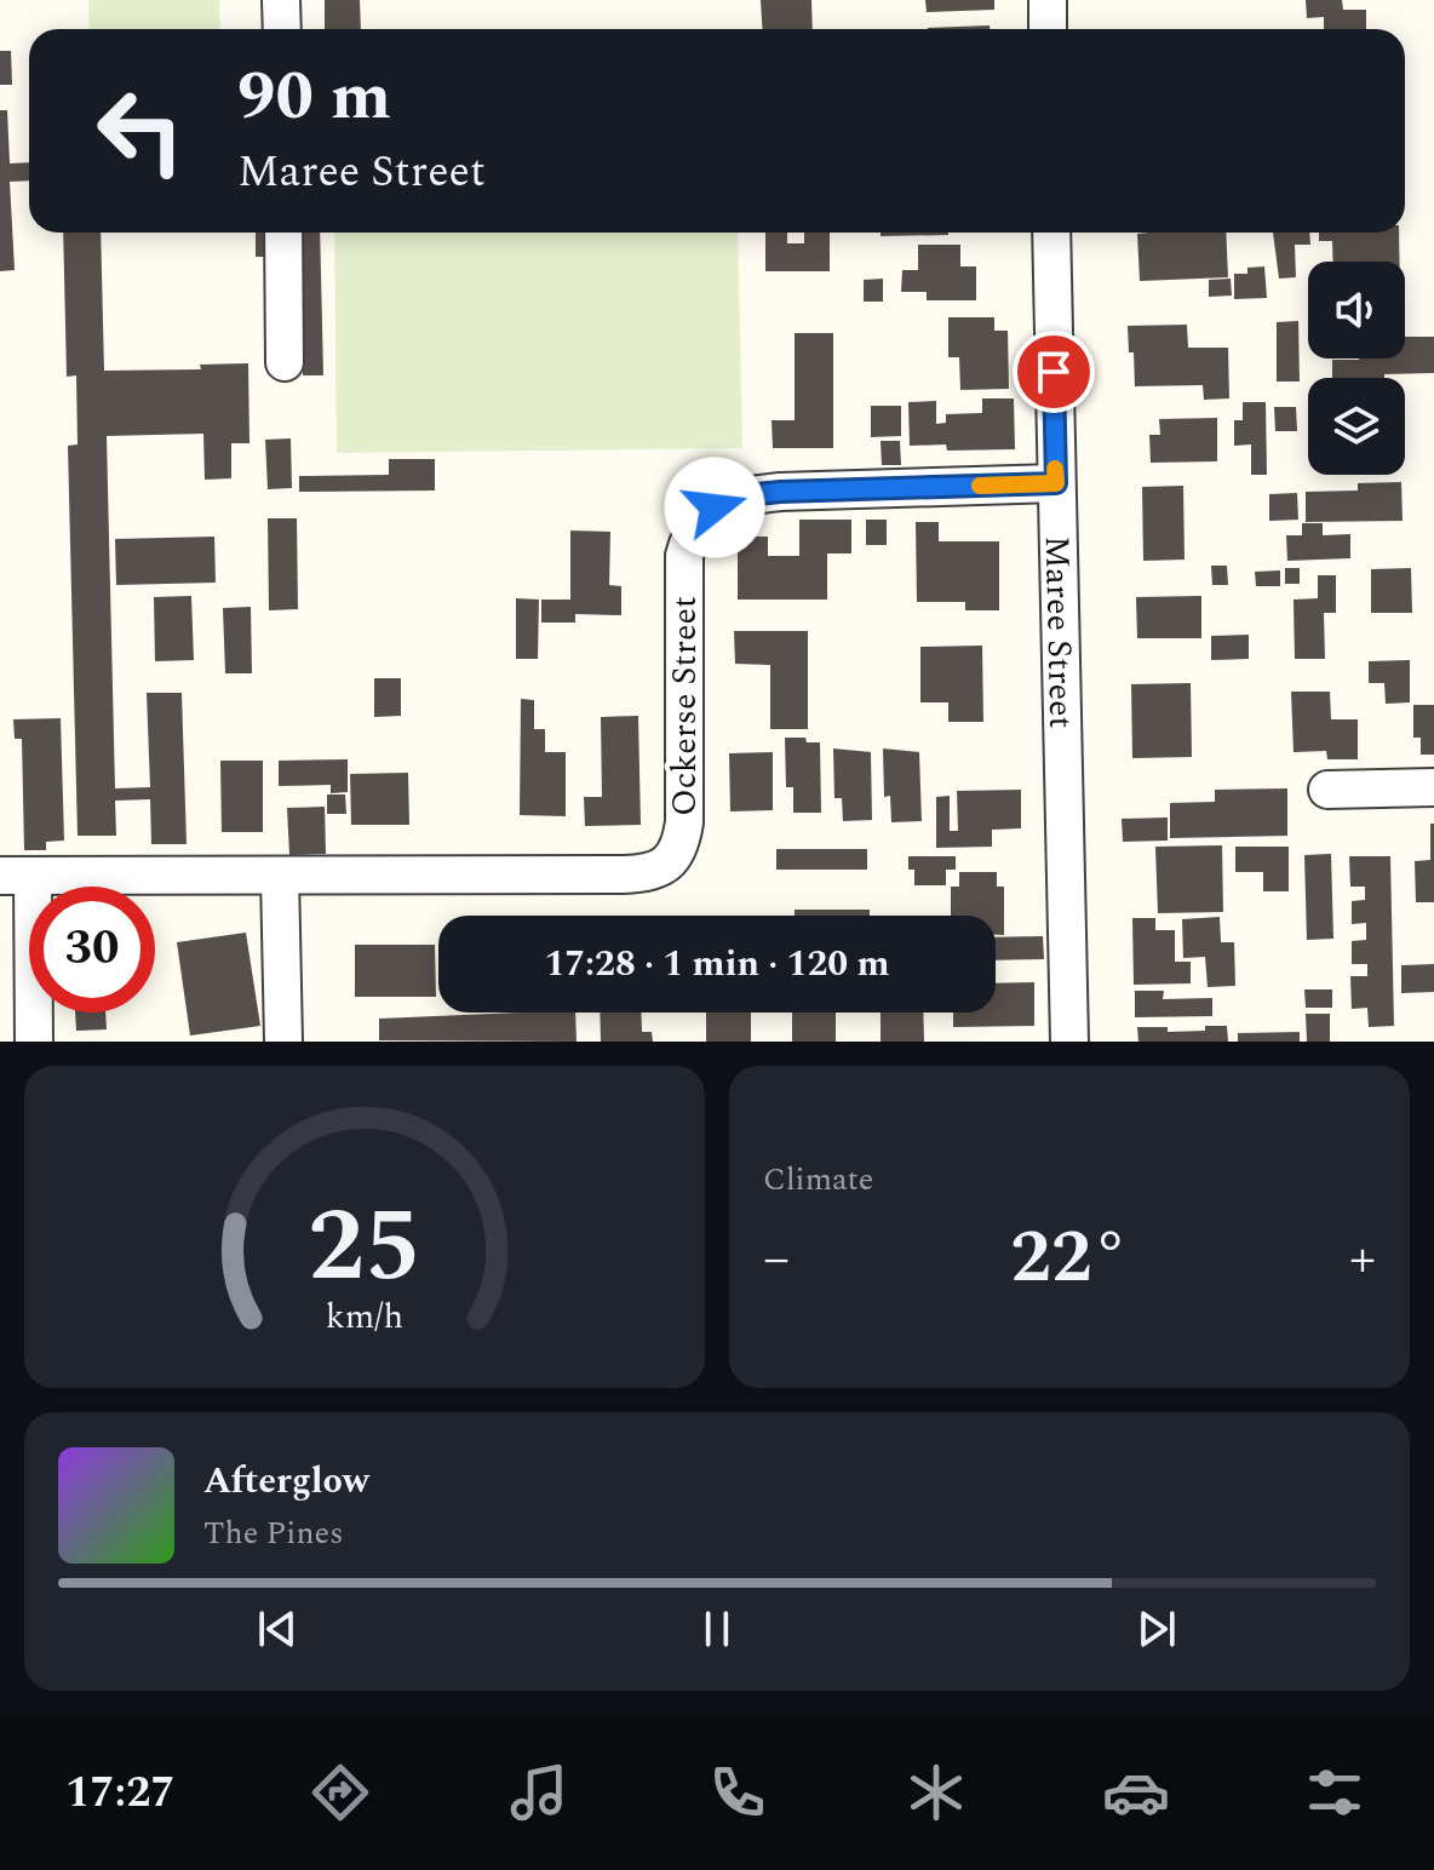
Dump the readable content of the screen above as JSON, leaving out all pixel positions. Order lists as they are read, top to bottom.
{
  "streets": {
    "street": ["Maree Street", "Ockerse Street"]
  },
  "crossings": [
    ["Maree Street", "Ockerse Street"]
  ],
  "page": {
    "turn": ["90 m", "Maree Street"],
    "limit": "30",
    "trip": "17:28 · 1 min · 120 m",
    "tile": "Climate",
    "heat": ["−", "22°", "+"],
    "song": ["Afterglow", "The Pines"],
    "tabs": "17:27",
    "gauge": ["25", "km/h"]
  }
}
